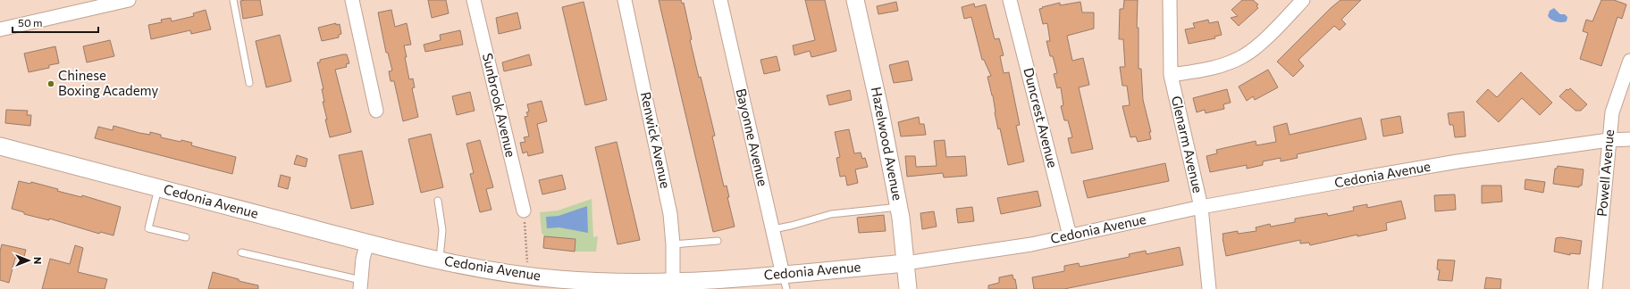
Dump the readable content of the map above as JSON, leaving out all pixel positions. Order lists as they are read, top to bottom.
{
  "streets": {
    "street": [
      "Sunbrook Avenue",
      "Duncrest Avenue",
      "Bayonne Avenue",
      "Renwick Avenue",
      "Hazelwood Avenue",
      "Glenarm Avenue",
      "Powell Avenue",
      "Cedonia Avenue"
    ]
  },
  "crossings": [
    ["Duncrest Avenue", "Cedonia Avenue"],
    ["Bayonne Avenue", "Cedonia Avenue"],
    ["Renwick Avenue", "Cedonia Avenue"],
    ["Hazelwood Avenue", "Cedonia Avenue"],
    ["Glenarm Avenue", "Cedonia Avenue"],
    ["Powell Avenue", "Cedonia Avenue"]
  ],
  "places": ["Chinese Boxing Academy"],
  "scale_bar": "50 m",
  "north": "right"
}
